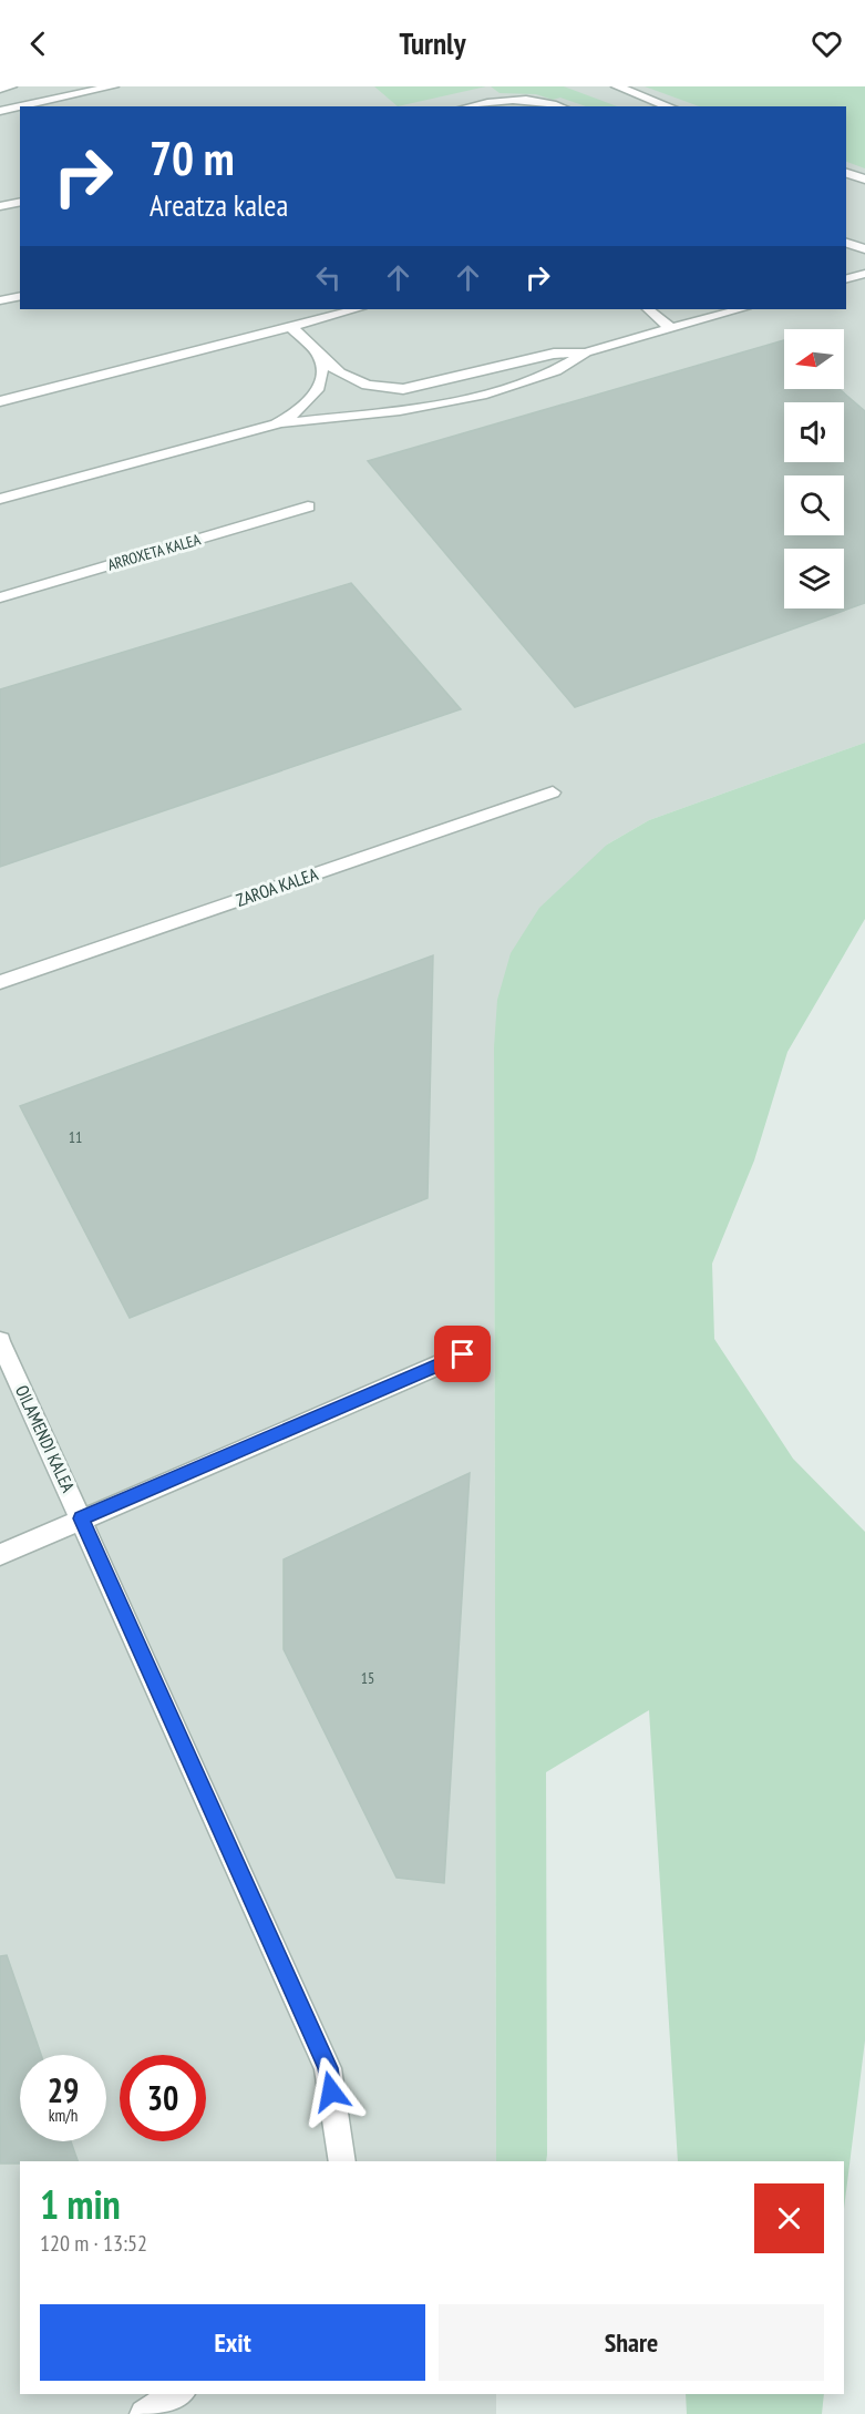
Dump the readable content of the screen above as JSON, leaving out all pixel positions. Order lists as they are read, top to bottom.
{
  "streets": {
    "street": ["ARROXETA KALEA", "ZAROA KALEA", "OILAMENDI KALEA"]
  },
  "house_numbers": ["11", "15"],
  "north": "left",
  "page": {
    "header": "Turnly",
    "turn": ["70 m", "Areatza kalea"],
    "speed": "29 km/h",
    "limit": "30",
    "heading": ["1 min", "120 m · 13:52"],
    "buttons": ["Exit", "Share"]
  }
}
